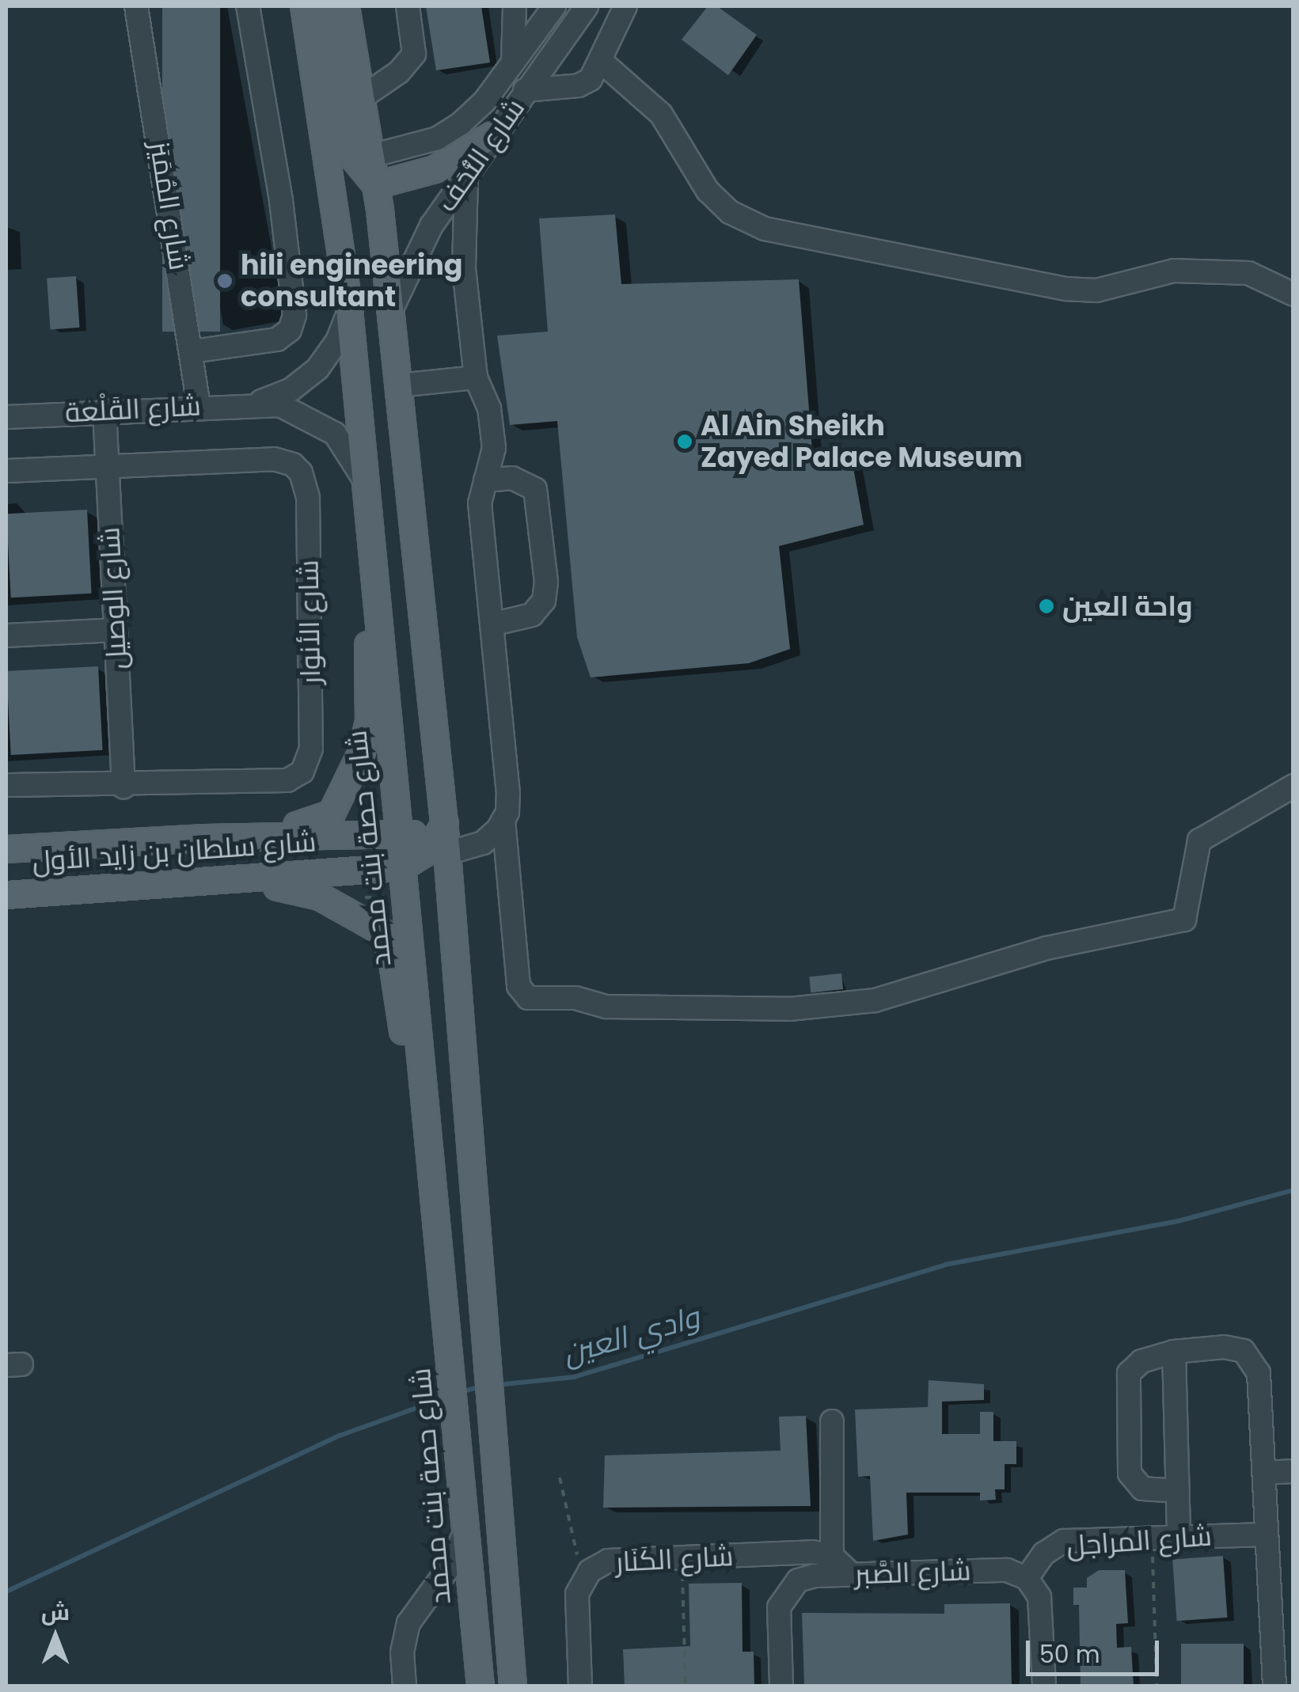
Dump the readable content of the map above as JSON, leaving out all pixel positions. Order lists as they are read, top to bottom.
{
  "streets": {
    "main road": ["شارع حصة بنت محمد", "شارع سلطان بن زايد الأول"],
    "street": [
      "شارع التُّحَف",
      "شارع المُمَيَز",
      "شارع القَلْعة",
      "شارع الوصيل",
      "شارع الأنوار",
      "شارع المراجل",
      "شارع الكَنَار",
      "شارع الصَّبر"
    ]
  },
  "crossings": [
    ["شارع المُمَيَز", "شارع القَلْعة"],
    ["شارع القَلْعة", "شارع الوصيل"],
    ["شارع القَلْعة", "شارع حصة بنت محمد"],
    ["شارع الوصيل", "شارع الأنوار"],
    ["شارع حصة بنت محمد", "شارع سلطان بن زايد الأول"],
    ["شارع المراجل", "شارع الصَّبر"]
  ],
  "water": ["وادي العين"],
  "places": ["hili engineering consultant", "Al Ain Sheikh Zayed Palace Museum", "واحة العين"],
  "scale_bar": "50 m",
  "north": "top"
}
